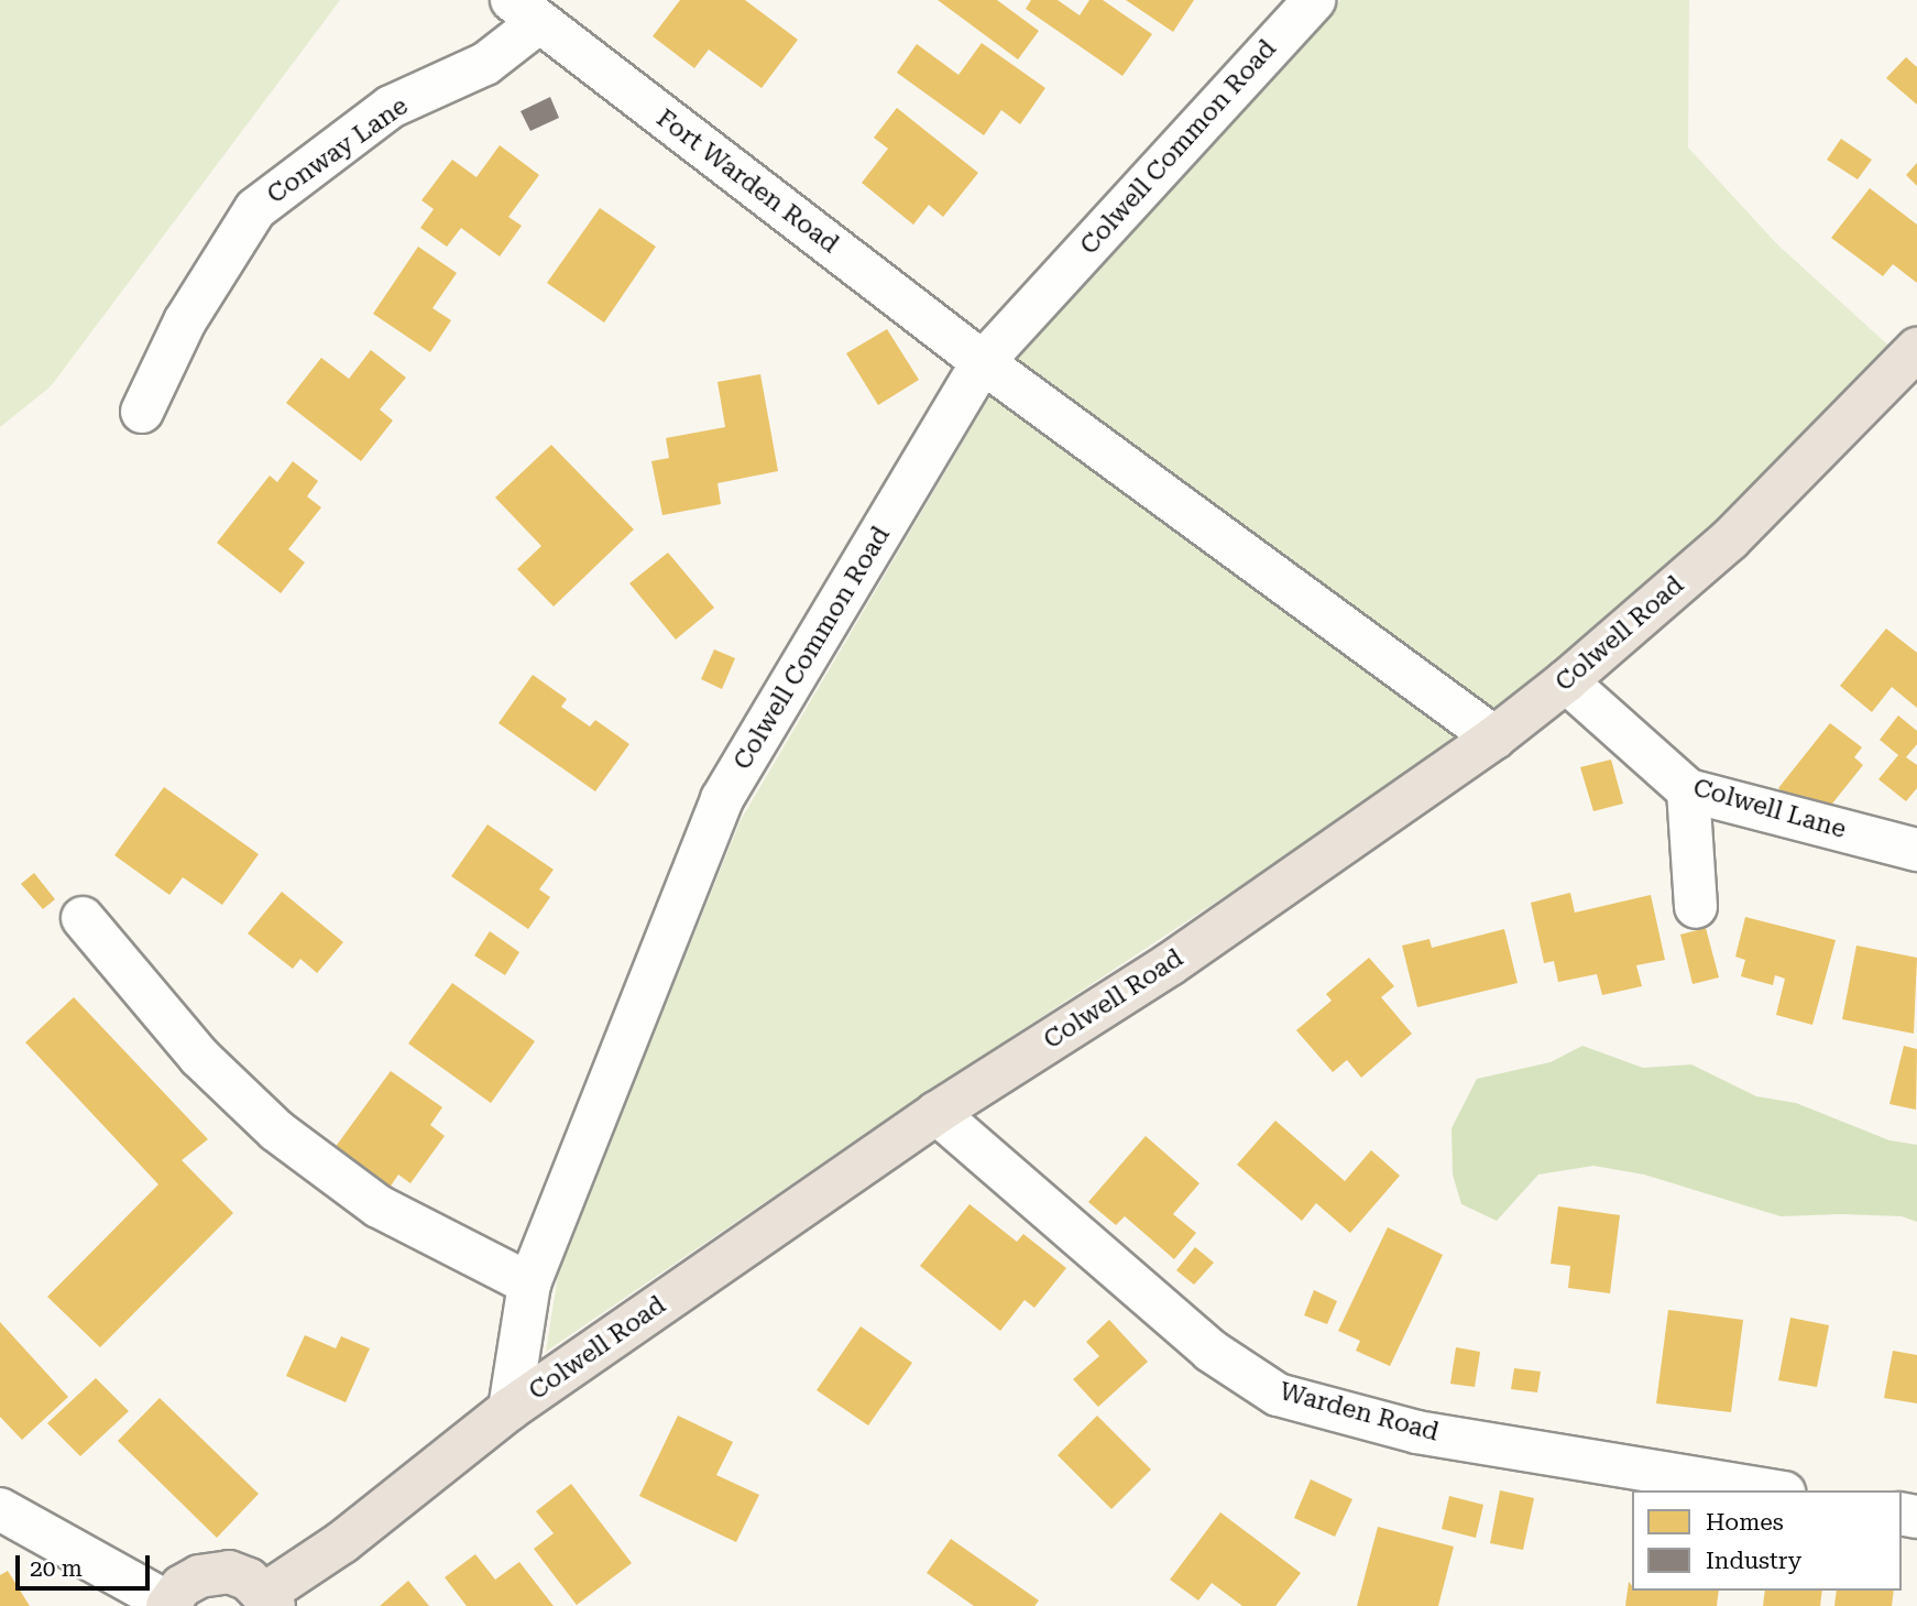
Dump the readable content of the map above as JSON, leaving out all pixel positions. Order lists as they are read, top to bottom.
{
  "streets": {
    "main road": ["Colwell Road"],
    "street": [
      "Colwell Common Road",
      "Conway Lane",
      "Fort Warden Road",
      "Colwell Lane",
      "Warden Road"
    ]
  },
  "crossings": [
    ["Colwell Common Road", "Fort Warden Road"],
    ["Colwell Common Road", "Colwell Road"],
    ["Conway Lane", "Fort Warden Road"],
    ["Fort Warden Road", "Colwell Road"],
    ["Colwell Road", "Colwell Lane"],
    ["Colwell Road", "Warden Road"]
  ],
  "legend": ["Homes", "Industry"],
  "scale_bar": "20 m"
}
